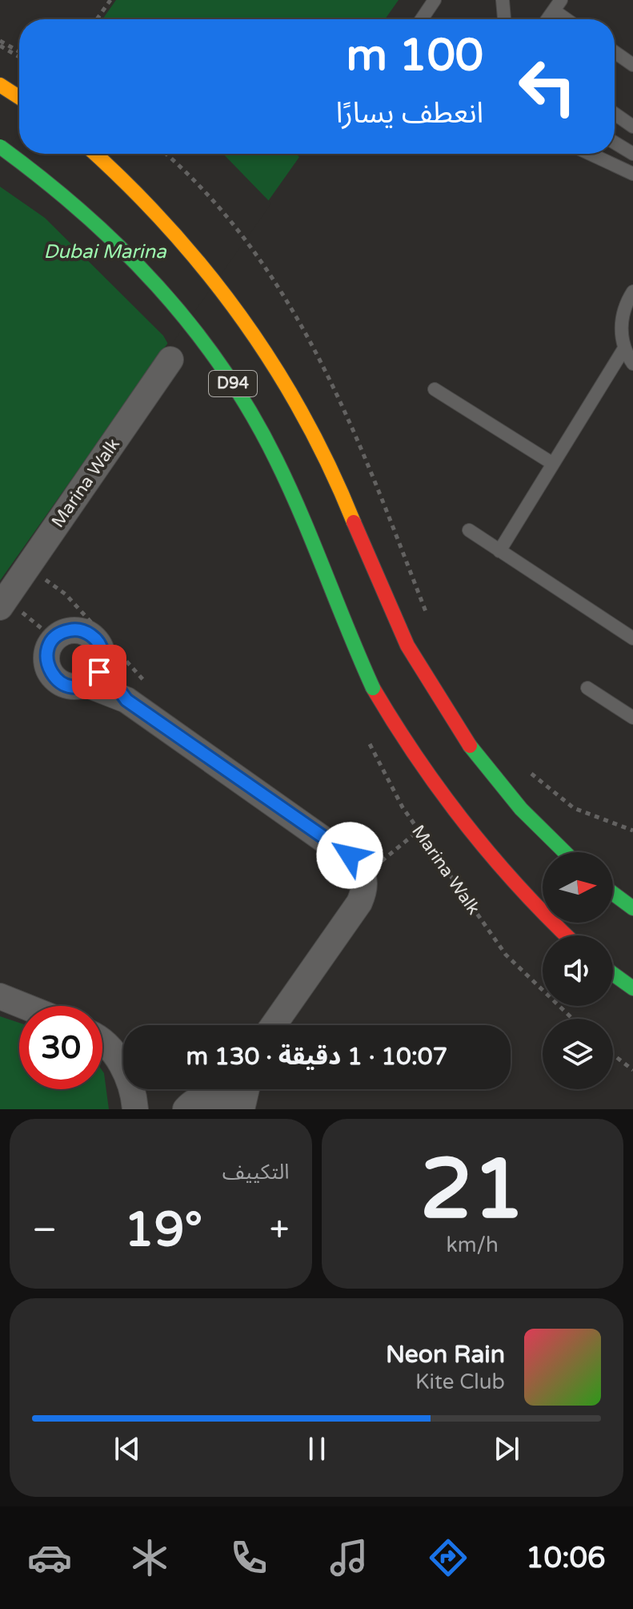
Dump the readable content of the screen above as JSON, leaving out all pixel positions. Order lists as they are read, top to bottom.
{
  "streets": {
    "main road": ["D94"],
    "street": ["Marina Walk"]
  },
  "water": ["Dubai Marina"],
  "north": "right",
  "page": {
    "turn": ["100 m", "انعطف يسارًا"],
    "limit": "30",
    "trip": "10:07 · 1 دقيقة · 130 m",
    "tile": [
      ["21", "km/h"],
      "التكييف"
    ],
    "heat": ["−", "19°", "+"],
    "song": ["Neon Rain", "Kite Club"],
    "tabs": "10:06"
  }
}
